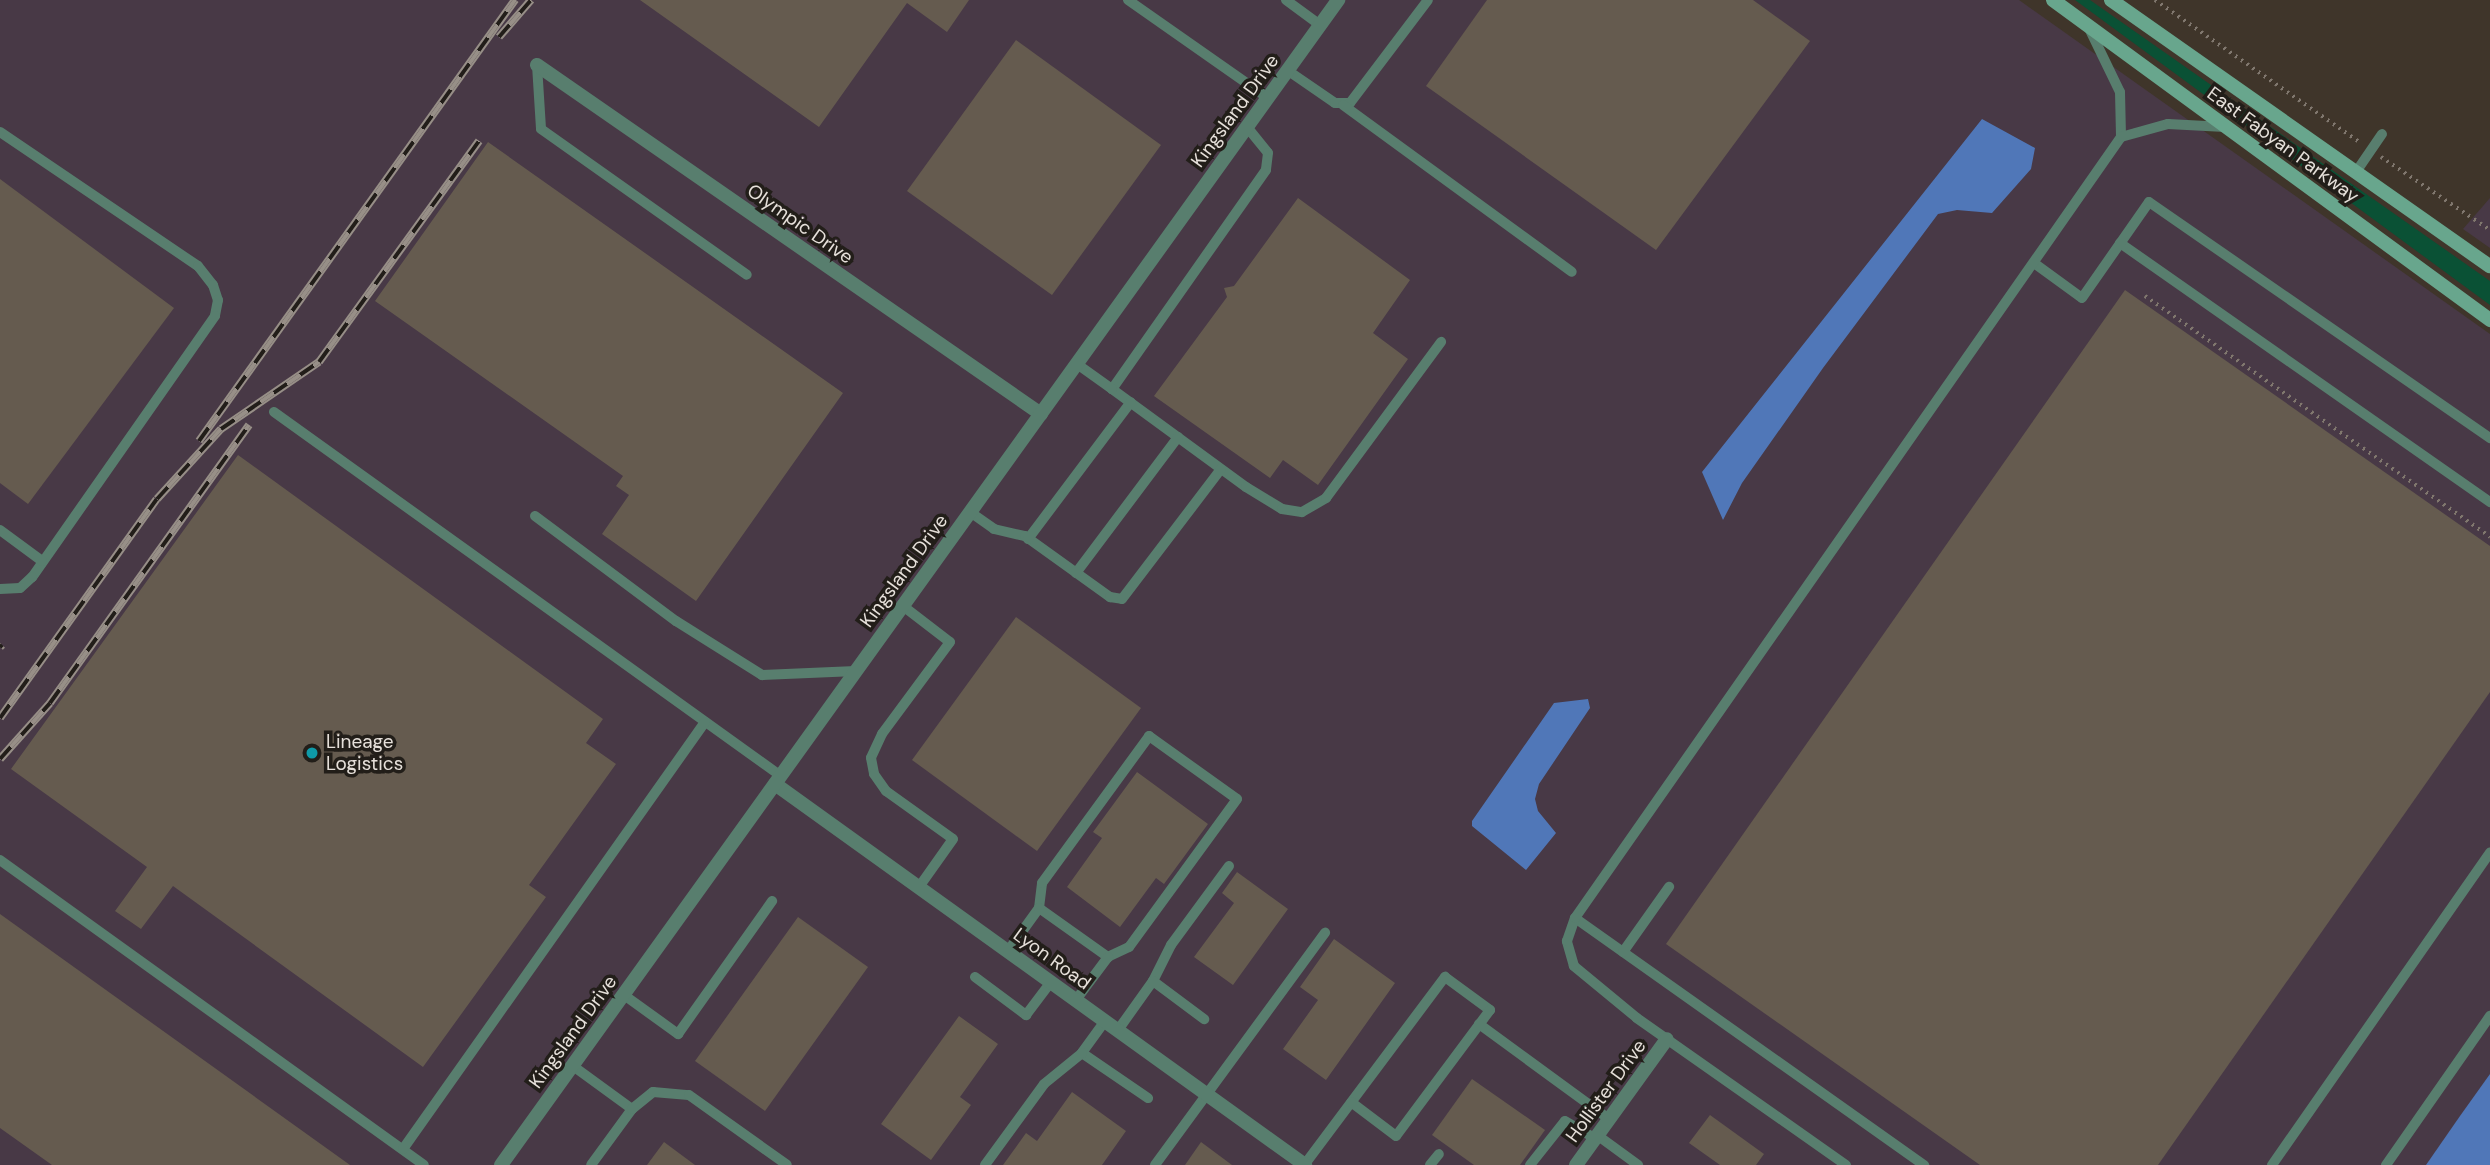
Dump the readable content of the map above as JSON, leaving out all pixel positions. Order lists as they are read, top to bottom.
{
  "streets": {
    "main road": ["East Fabyan Parkway"],
    "street": [
      "Kingsland Drive",
      "Olympic Drive",
      "Lyon Road",
      "Hollister Drive"
    ]
  },
  "crossings": [
    ["Kingsland Drive", "Olympic Drive"],
    ["Kingsland Drive", "Lyon Road"]
  ],
  "places": ["Lineage Logistics"]
}
